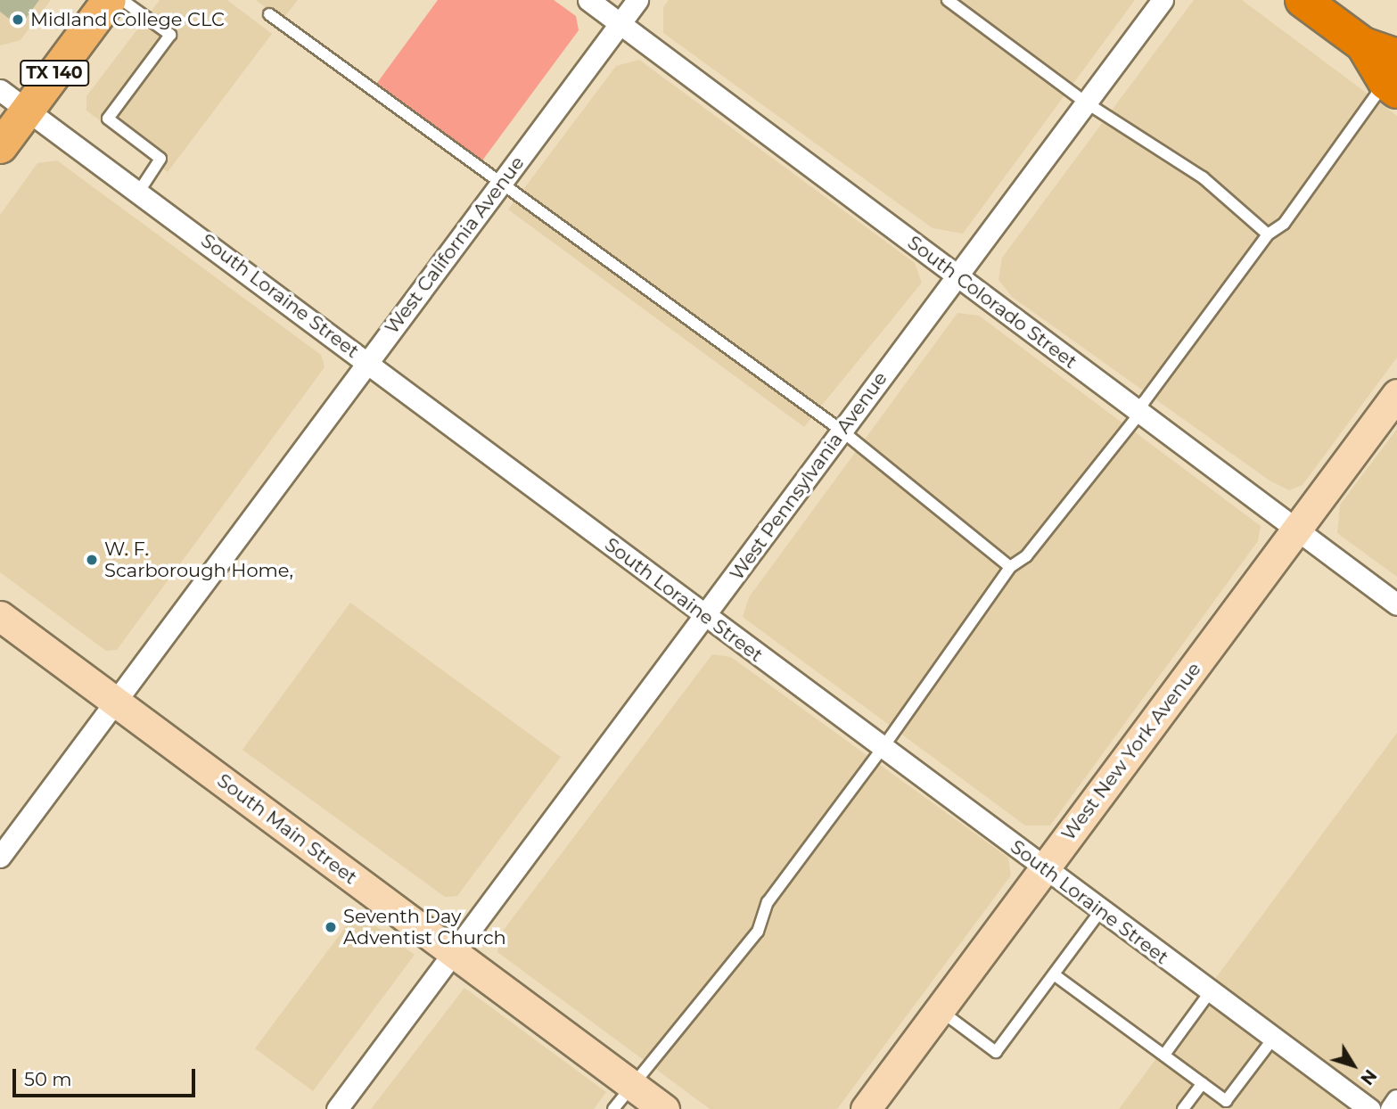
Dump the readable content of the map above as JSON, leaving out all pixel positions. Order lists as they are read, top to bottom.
{
  "streets": {
    "main road": ["TX 140"],
    "street": [
      "West California Avenue",
      "South Loraine Street",
      "South Colorado Street",
      "West Pennsylvania Avenue",
      "West New York Avenue",
      "South Main Street"
    ]
  },
  "crossings": [
    ["TX 140", "South Loraine Street"],
    ["West California Avenue", "South Loraine Street"],
    ["West California Avenue", "South Colorado Street"],
    ["West California Avenue", "South Main Street"],
    ["South Loraine Street", "West Pennsylvania Avenue"],
    ["South Loraine Street", "West New York Avenue"],
    ["South Colorado Street", "West Pennsylvania Avenue"],
    ["South Colorado Street", "West New York Avenue"],
    ["West Pennsylvania Avenue", "South Main Street"]
  ],
  "places": ["Midland College CLC", "W. F. Scarborough Home,", "Seventh Day Adventist Church"],
  "scale_bar": "50 m",
  "north": "bottom right"
}
